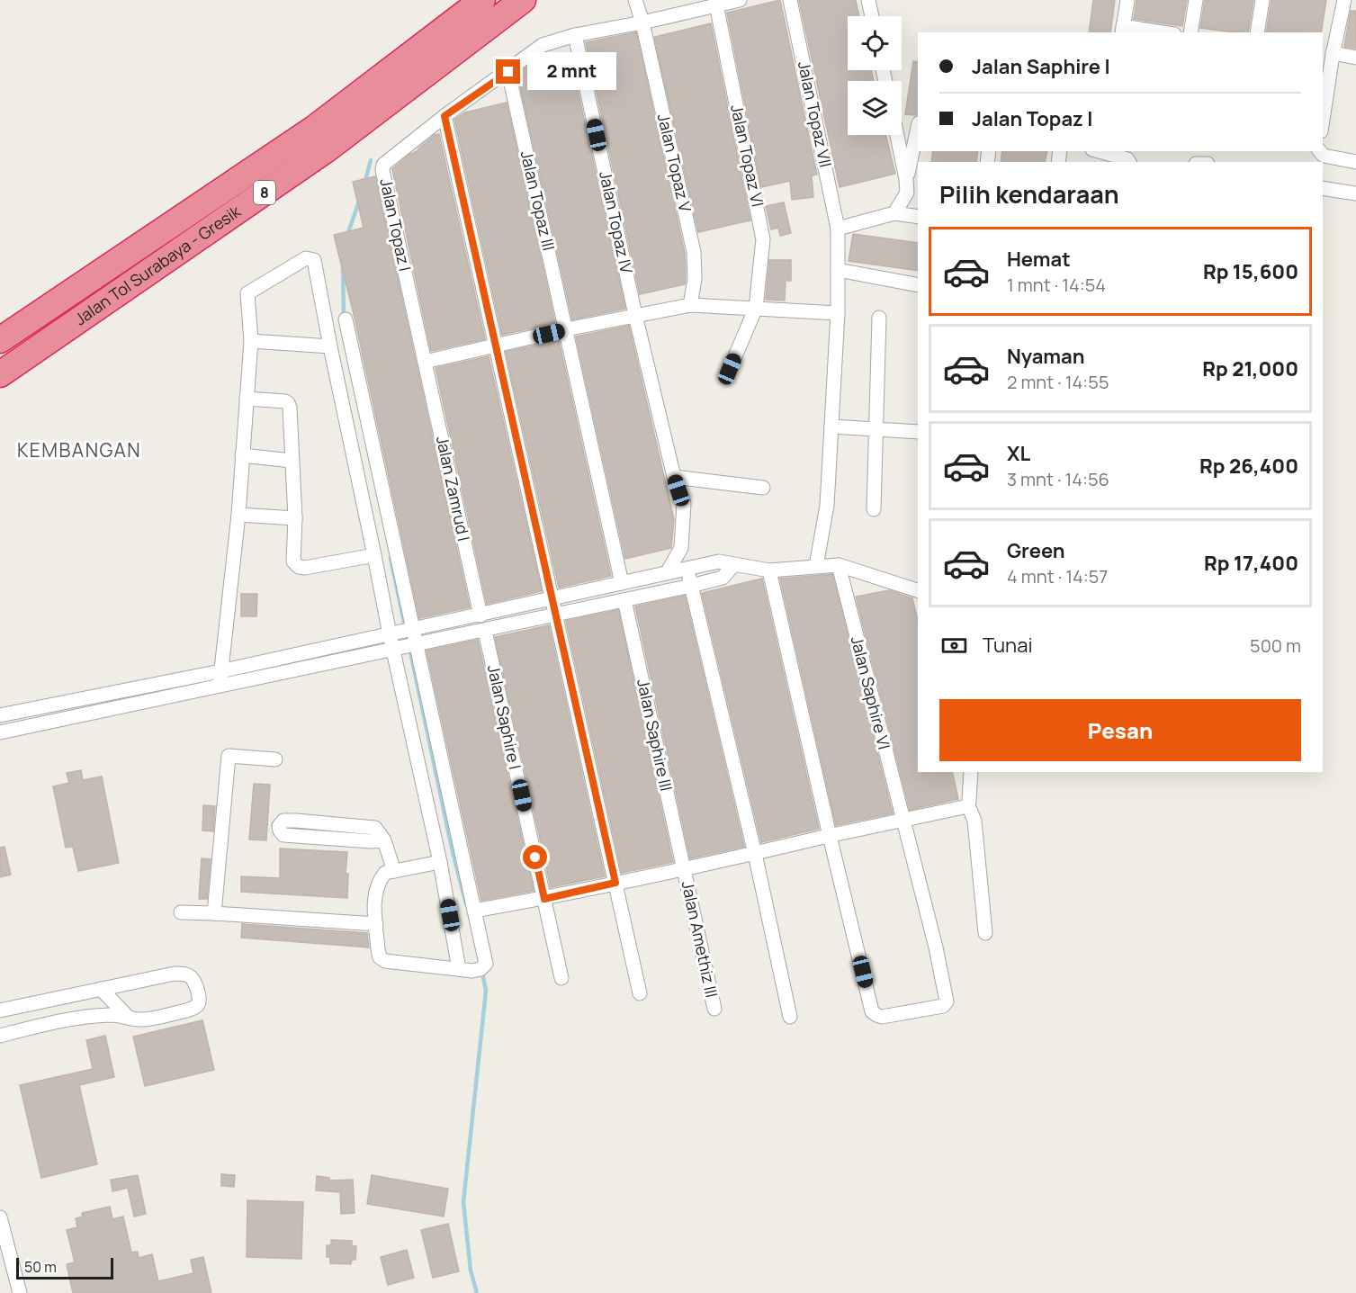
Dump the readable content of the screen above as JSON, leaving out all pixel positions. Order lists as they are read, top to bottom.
{
  "streets": {
    "highway": ["8", "Jalan Tol Surabaya - Gresik"],
    "street": [
      "Jalan Topaz VII",
      "Jalan Topaz VI",
      "Jalan Topaz V",
      "Jalan Topaz III",
      "Jalan Topaz IV",
      "Jalan Topaz I",
      "Jalan Zamrud I",
      "Jalan Saphire VI",
      "Jalan Saphire I",
      "Jalan Saphire III",
      "Jalan Amethiz III"
    ]
  },
  "crossings": [
    ["Jalan Topaz VI", "Jalan Topaz I"],
    ["Jalan Topaz V", "Jalan Topaz I"],
    ["Jalan Topaz III", "Jalan Topaz I"],
    ["Jalan Topaz IV", "Jalan Topaz I"],
    ["Jalan Topaz I", "Jalan Zamrud I"],
    ["Jalan Saphire III", "Jalan Amethiz III"]
  ],
  "districts": ["KEMBANGAN"],
  "scale_bar": "50 m",
  "page": {
    "banner": ["Jalan Saphire I", "Jalan Topaz I"],
    "bubble": "2 mnt",
    "heading": "Pilih kendaraan",
    "list": [
      {
        "name": "Hemat",
        "note": "1 mnt · 14:54",
        "value": "Rp 15,600"
      },
      {
        "name": "Nyaman",
        "note": "2 mnt · 14:55",
        "value": "Rp 21,000"
      },
      {
        "name": "XL",
        "note": "3 mnt · 14:56",
        "value": "Rp 26,400"
      },
      {
        "name": "Green",
        "note": "4 mnt · 14:57",
        "value": "Rp 17,400"
      }
    ],
    "pay": ["Tunai", "500 m"],
    "buttons": "Pesan",
    "scale": "50 m"
  }
}
